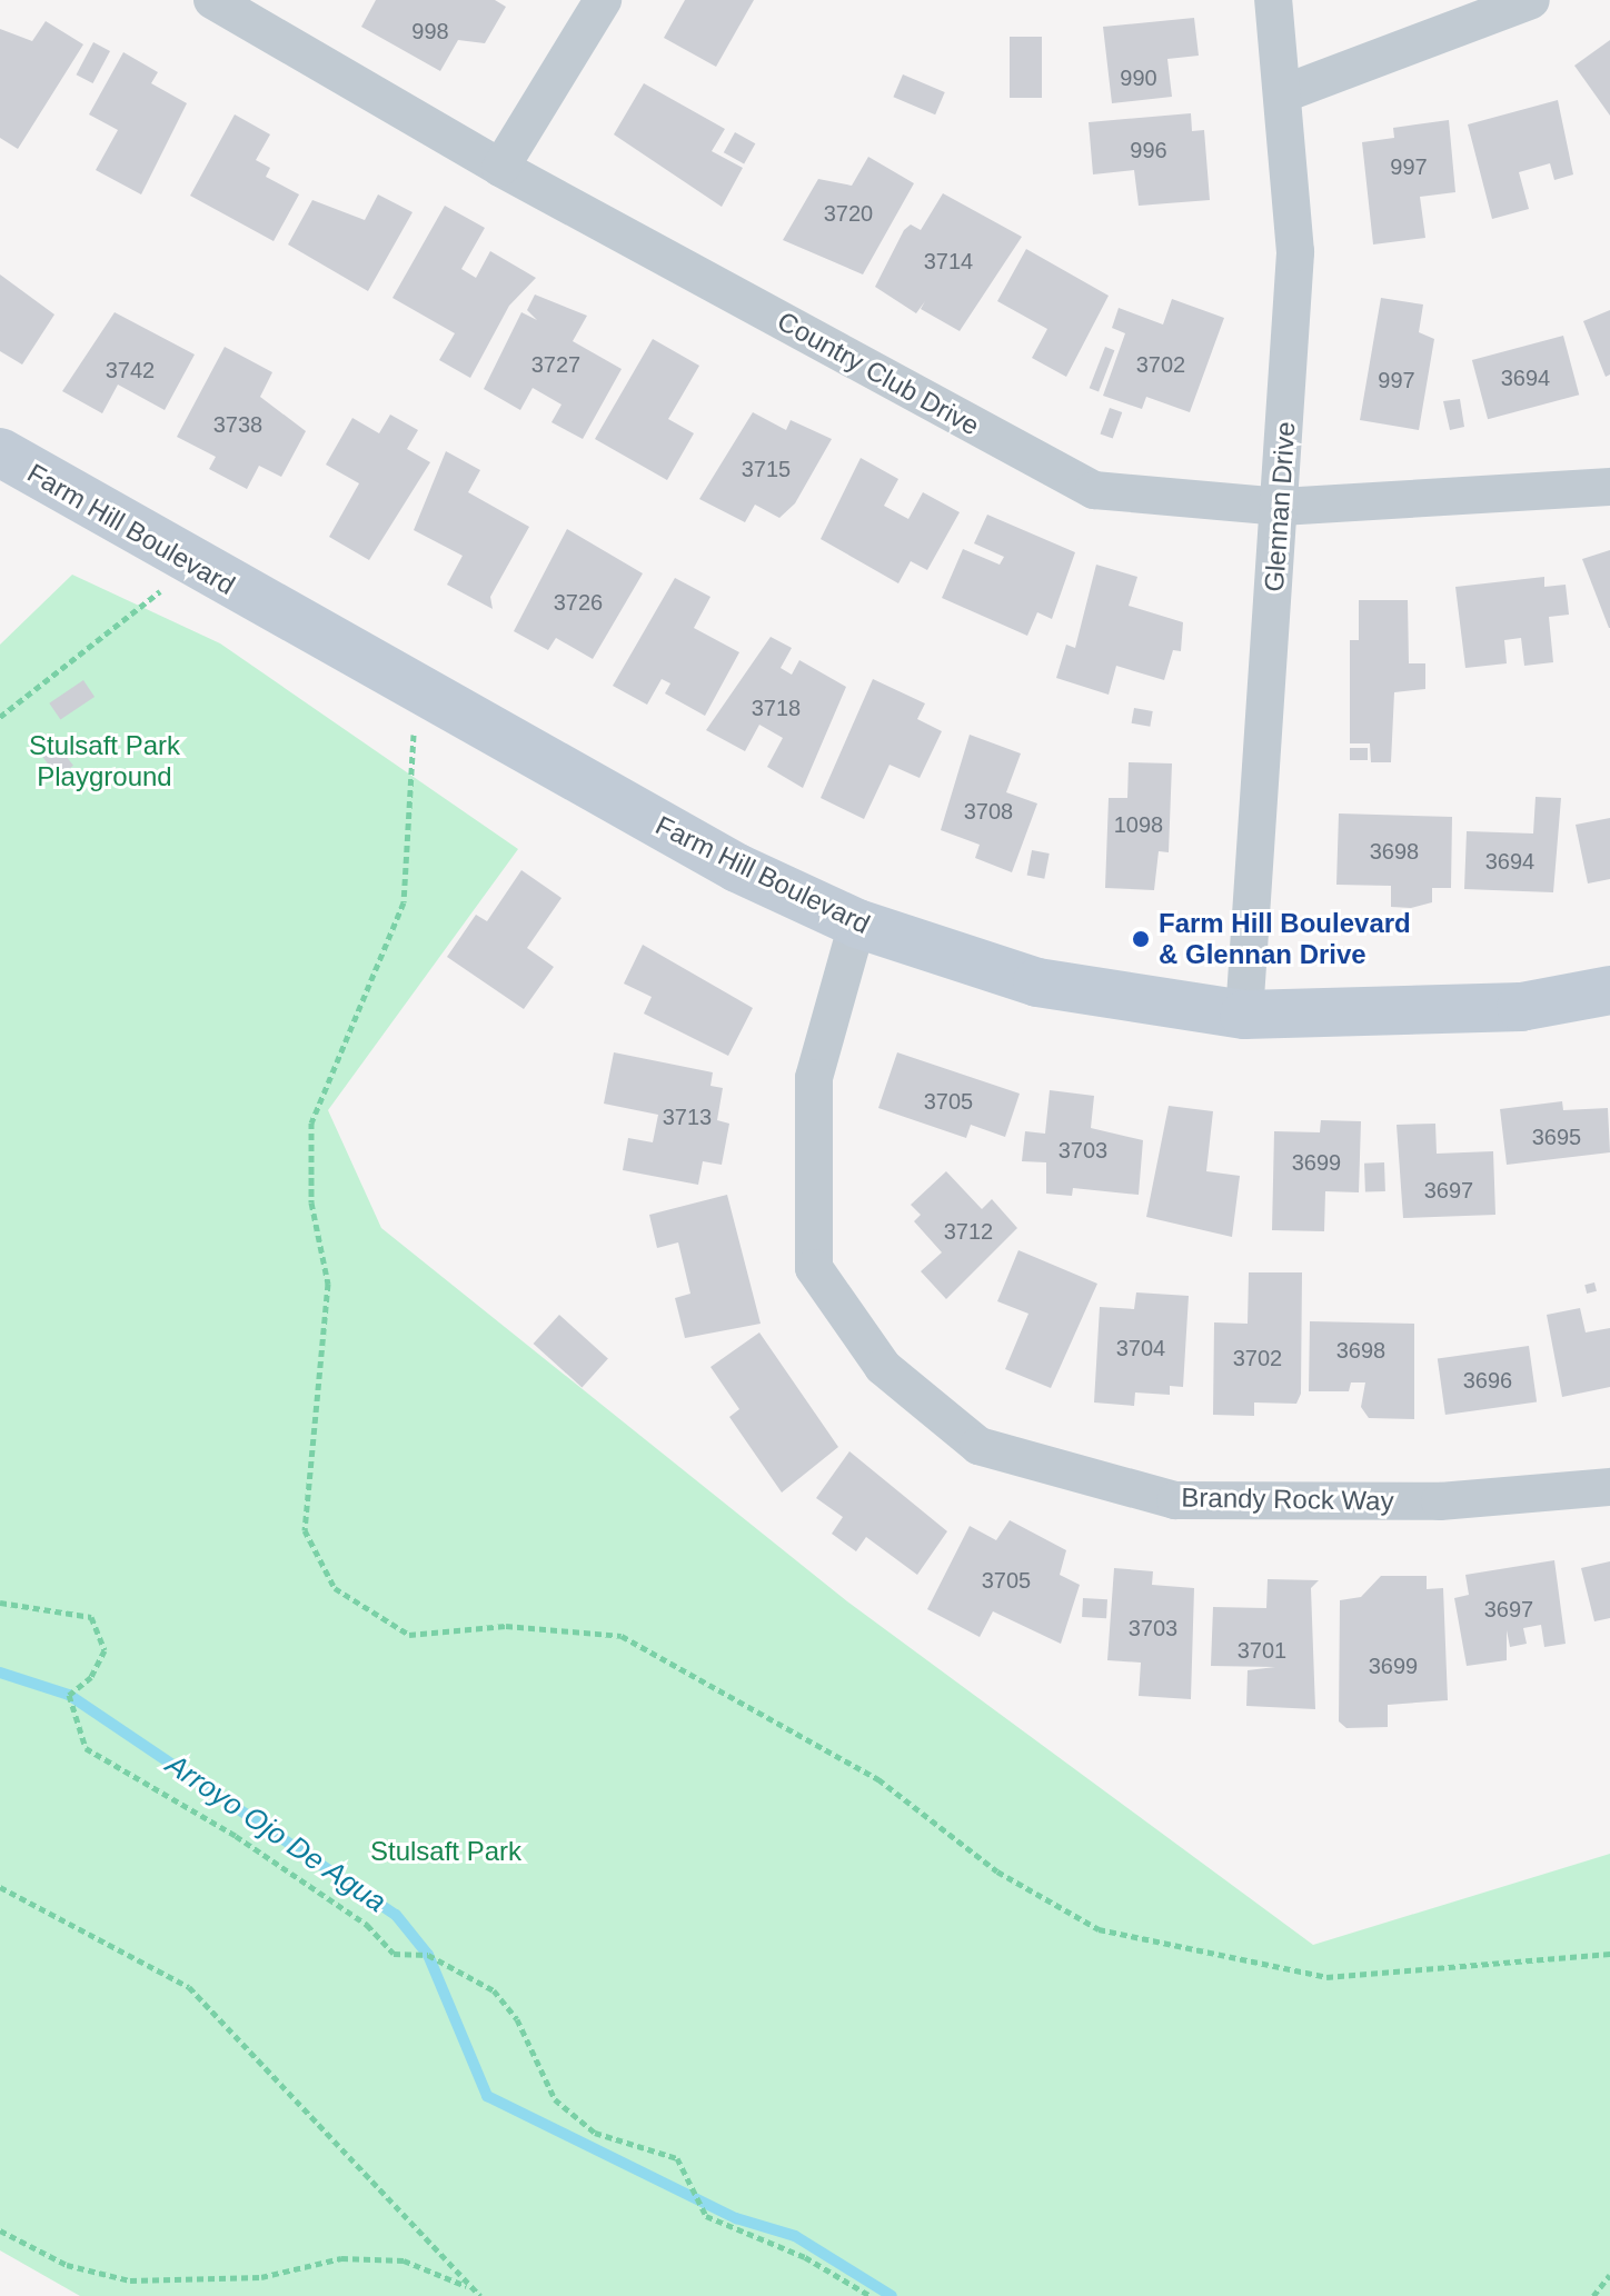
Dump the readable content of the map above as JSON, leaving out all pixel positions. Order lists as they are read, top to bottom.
{
  "streets": {
    "main road": ["Farm Hill Boulevard"],
    "street": ["Country Club Drive", "Glennan Drive", "Brandy Rock Way"]
  },
  "crossings": [
    ["Country Club Drive", "Glennan Drive"],
    ["Glennan Drive", "Farm Hill Boulevard"],
    ["Farm Hill Boulevard", "Brandy Rock Way"]
  ],
  "water": ["Arroyo Ojo De Agua"],
  "parks": ["Stulsaft Park Playground", "Stulsaft Park"],
  "places": ["Farm Hill Boulevard & Glennan Drive"],
  "house_numbers": [
    "998",
    "990",
    "996",
    "997",
    "3720",
    "3714",
    "3727",
    "3702",
    "3742",
    "3694",
    "997",
    "3738",
    "3715",
    "3726",
    "3718",
    "3708",
    "1098",
    "3698",
    "3694",
    "3705",
    "3713",
    "3695",
    "3703",
    "3699",
    "3697",
    "3712",
    "3704",
    "3698",
    "3702",
    "3696",
    "3705",
    "3697",
    "3703",
    "3701",
    "3699"
  ]
}
